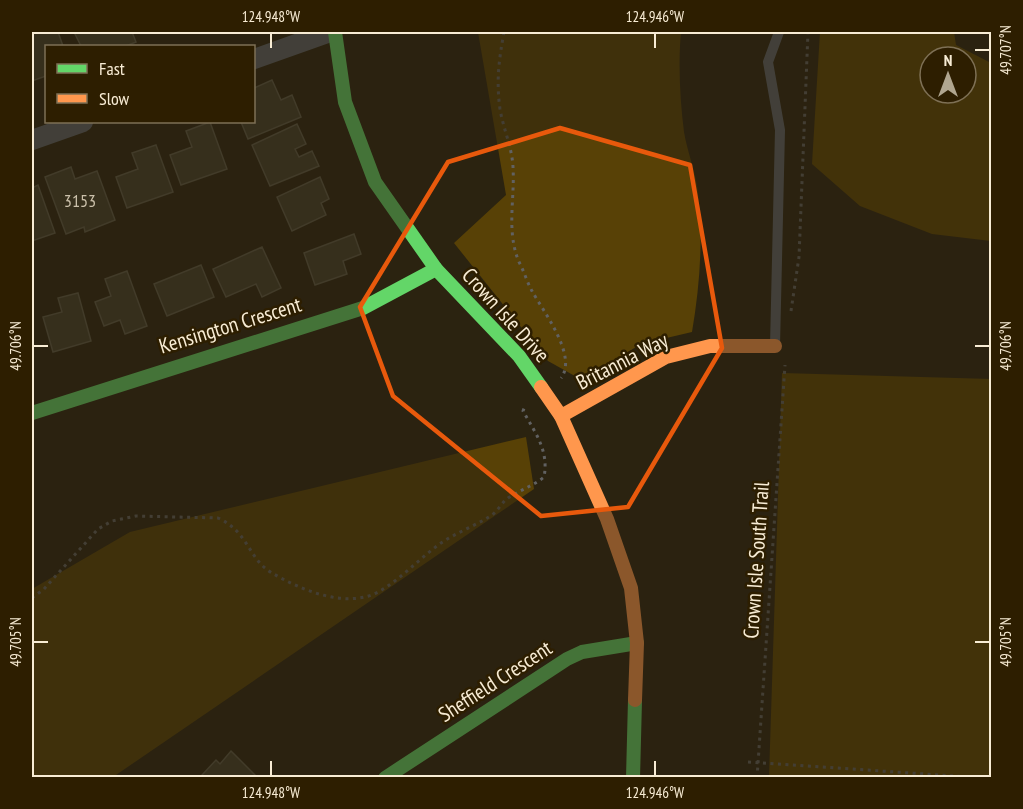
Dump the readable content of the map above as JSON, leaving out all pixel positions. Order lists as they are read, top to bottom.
{
  "streets": {
    "street": [
      "Crown Isle Drive",
      "Kensington Crescent",
      "Britannia Way",
      "Sheffield Crescent"
    ],
    "path": ["Crown Isle South Trail"]
  },
  "crossings": [
    ["Crown Isle Drive", "Kensington Crescent"],
    ["Crown Isle Drive", "Britannia Way"],
    ["Crown Isle Drive", "Sheffield Crescent"]
  ],
  "house_numbers": ["3153"],
  "legend": ["Fast", "Slow"],
  "north": "top",
  "coordinates": [
    "124.948°W",
    "124.946°W",
    "49.707°N",
    "49.706°N",
    "49.705°N"
  ]
}
